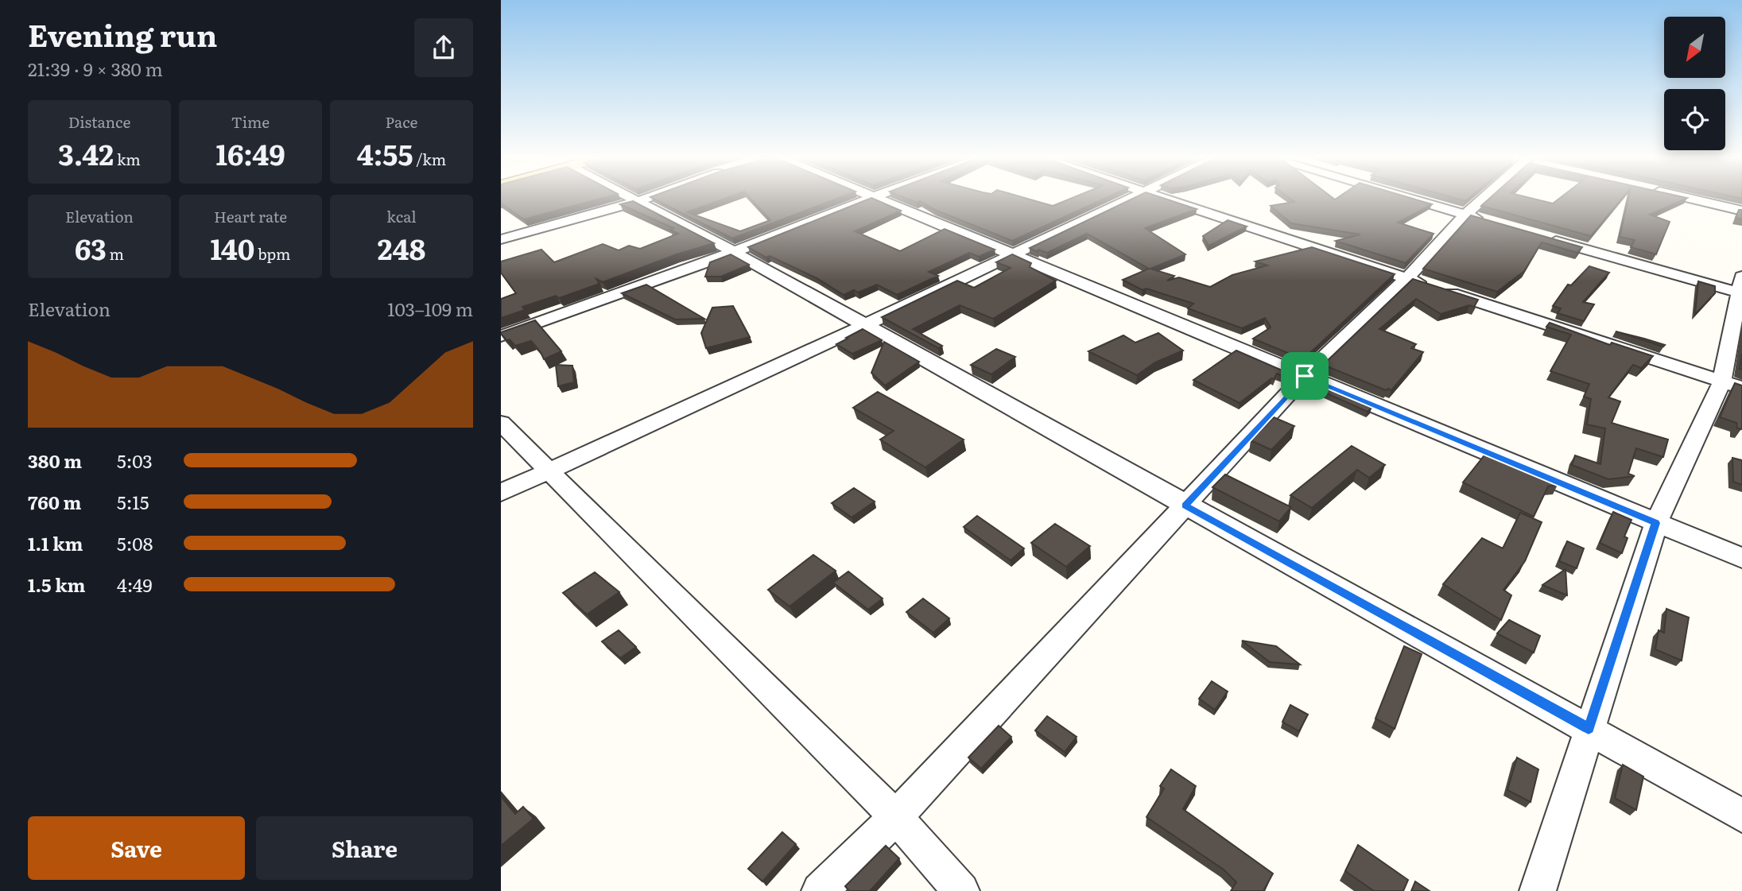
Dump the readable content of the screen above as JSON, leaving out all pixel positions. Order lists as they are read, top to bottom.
{
  "north": "bottom left",
  "page": {
    "heading": ["Evening run", "21:39 · 9 × 380 m"],
    "stats": [
      ["Distance", "3.42 km"],
      ["Time", "16:49"],
      ["Pace", "4:55 /km"],
      ["Elevation", "63 m"],
      ["Heart rate", "140 bpm"],
      ["kcal", "248"]
    ],
    "chart": ["Elevation", "103–109 m"],
    "list": [
      {
        "name": "380 m",
        "note": "5:03"
      },
      {
        "name": "760 m",
        "note": "5:15"
      },
      {
        "name": "1.1 km",
        "note": "5:08"
      },
      {
        "name": "1.5 km",
        "note": "4:49"
      }
    ],
    "buttons": ["Save", "Share"]
  }
}
